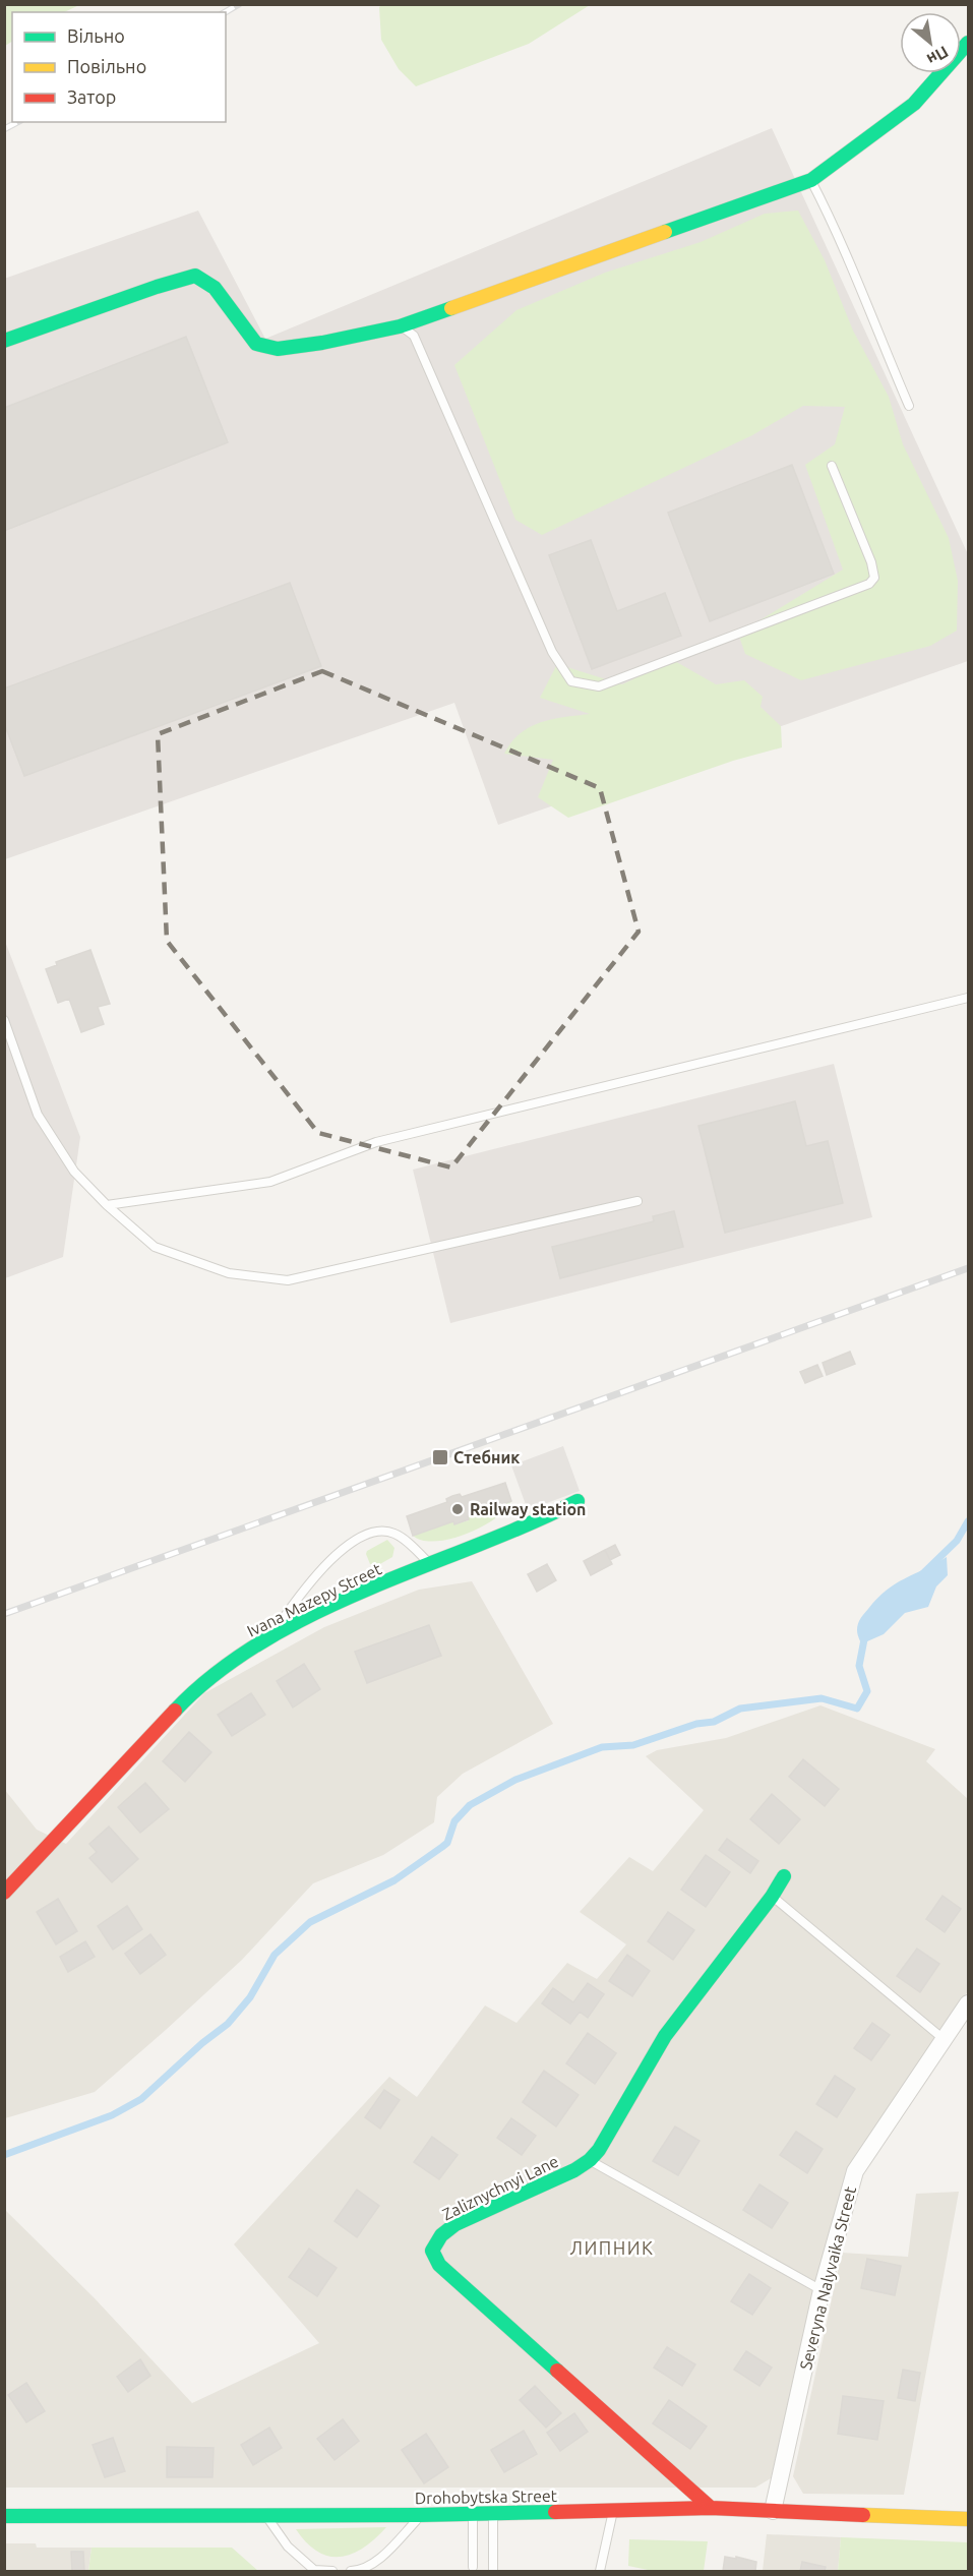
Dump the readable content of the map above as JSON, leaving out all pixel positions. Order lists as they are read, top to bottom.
{
  "streets": {
    "street": [
      "Ivana Mazepy Street",
      "Zaliznychnyi Lane",
      "Severyna Nalyvaika Street",
      "Drohobytska Street"
    ]
  },
  "crossings": [
    ["Zaliznychnyi Lane", "Drohobytska Street"],
    ["Severyna Nalyvaika Street", "Drohobytska Street"]
  ],
  "districts": ["ЛИПНИК"],
  "places": {
    "transit": ["Стебник"],
    "other": ["Railway station"]
  },
  "legend": ["Вільно", "Повільно", "Затор"],
  "north": "bottom right"
}
